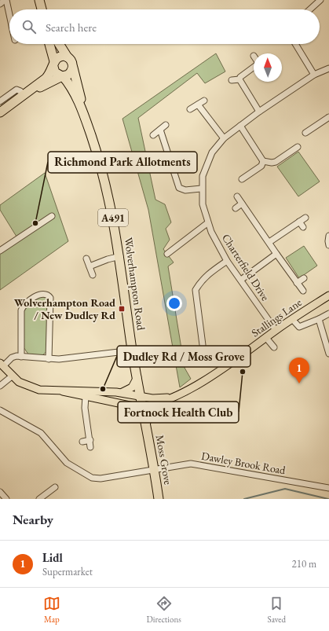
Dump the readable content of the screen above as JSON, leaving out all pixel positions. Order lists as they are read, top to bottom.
{
  "streets": {
    "highway": ["A491", "Wolverhampton Road", "Moss Grove"],
    "main road": ["Stallings Lane"],
    "street": ["Charterfield Drive", "Dawley Brook Road"]
  },
  "crossings": [
    ["Charterfield Drive", "Stallings Lane"],
    ["Wolverhampton Road", "Stallings Lane"],
    ["Wolverhampton Road", "Moss Grove"],
    ["Stallings Lane", "Moss Grove"],
    ["Moss Grove", "Dawley Brook Road"]
  ],
  "places": {
    "other": ["Richmond Park Allotments", "Fortnock Health Club", "Dudley Rd / Moss Grove"],
    "transit": ["Wolverhampton Road / New Dudley Rd"]
  },
  "north": "top",
  "page": {
    "search": "Search here",
    "pins": "1",
    "heading": "Nearby",
    "list": [
      {
        "mark": "1",
        "name": "Lidl",
        "note": "Supermarket",
        "value": "210 m"
      }
    ],
    "nav": ["Map", "Directions", "Saved"]
  }
}
